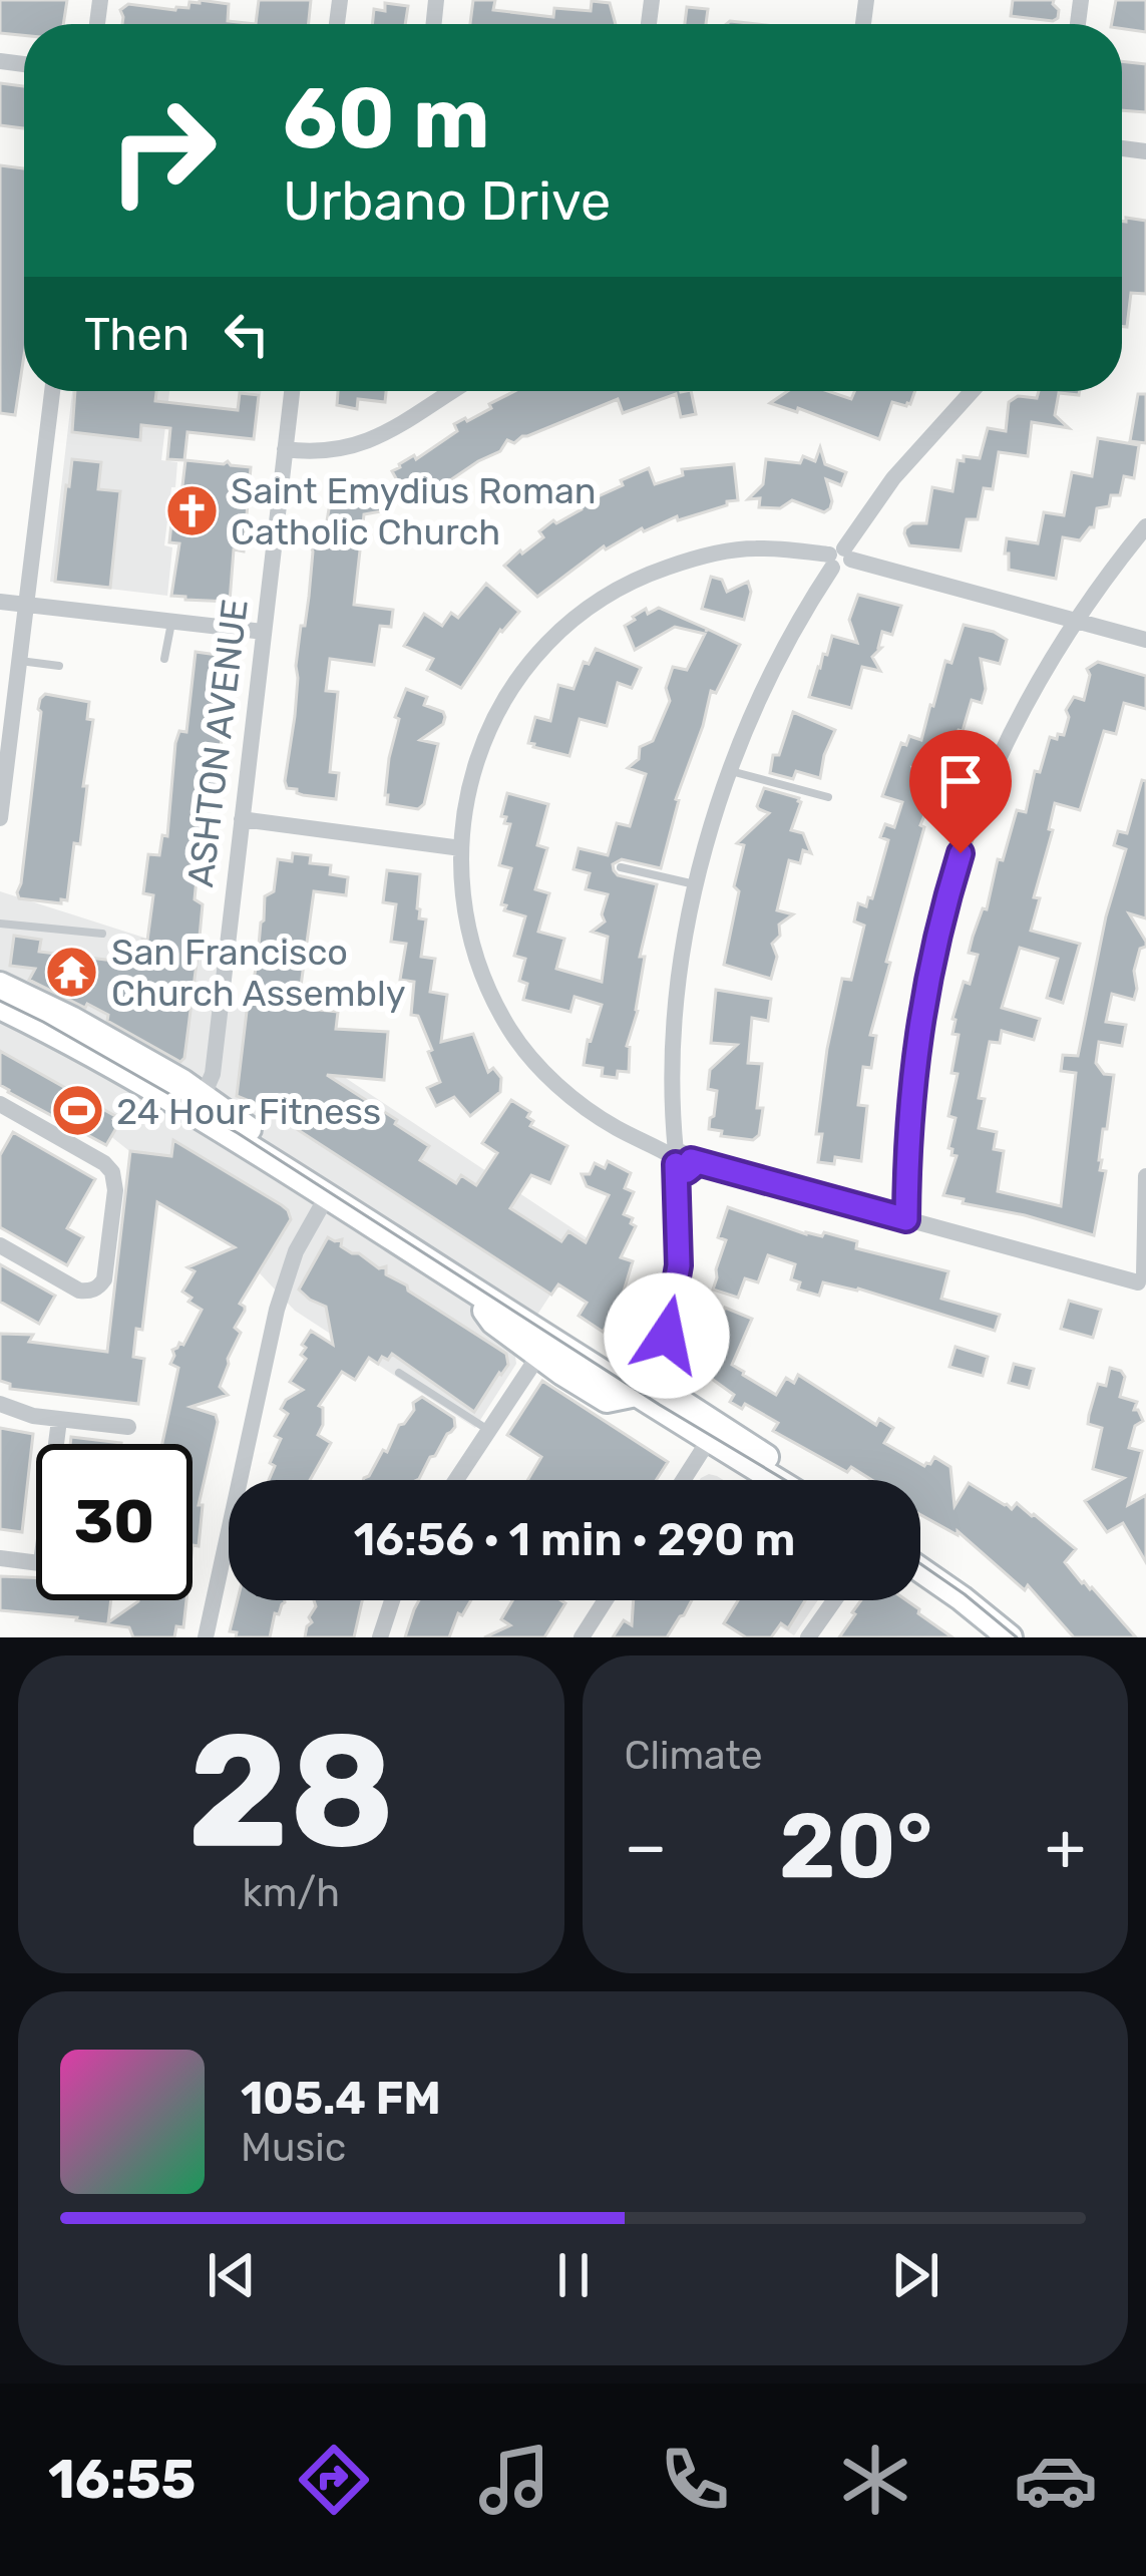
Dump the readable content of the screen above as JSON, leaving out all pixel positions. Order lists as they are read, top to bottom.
{
  "streets": {
    "street": ["ASHTON AVENUE"]
  },
  "places": {
    "church": ["Saint Emydius Roman Catholic Church"],
    "temple": ["San Francisco Church Assembly"],
    "sports": ["24 Hour Fitness"]
  },
  "page": {
    "turn": ["60 m", "Urbano Drive"],
    "then": "Then",
    "limit": "30",
    "trip": "16:56 · 1 min · 290 m",
    "tile": [
      ["28", "km/h"],
      "Climate"
    ],
    "heat": ["−", "20°", "+"],
    "song": ["105.4 FM", "Music"],
    "tabs": "16:55"
  }
}
